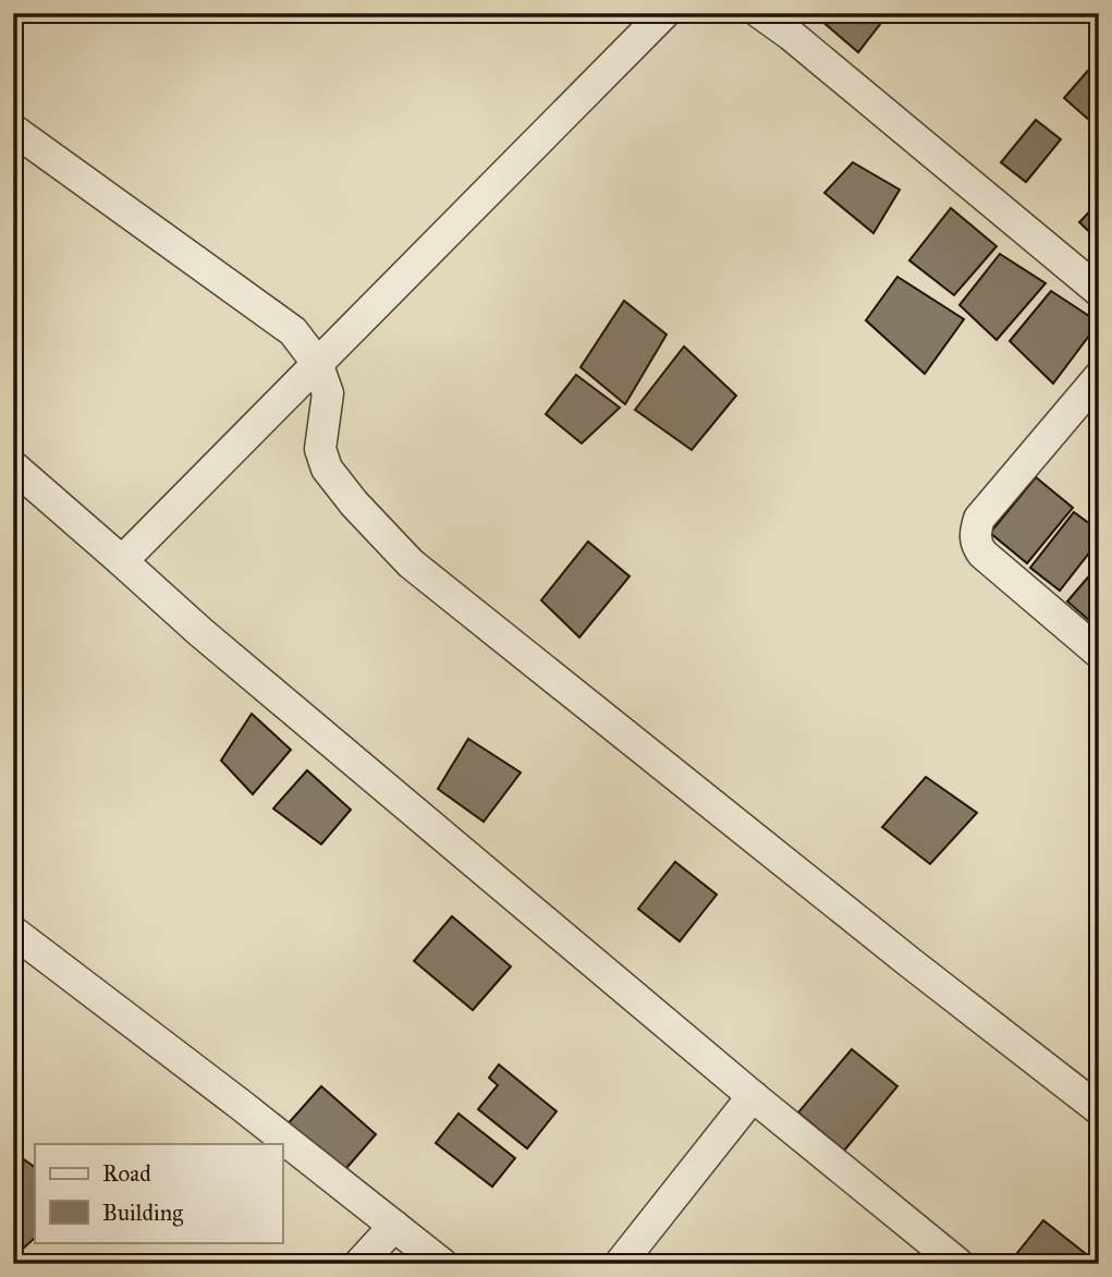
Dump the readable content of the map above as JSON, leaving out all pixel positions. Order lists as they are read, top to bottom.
{
  "legend": ["Road", "Building"]
}
